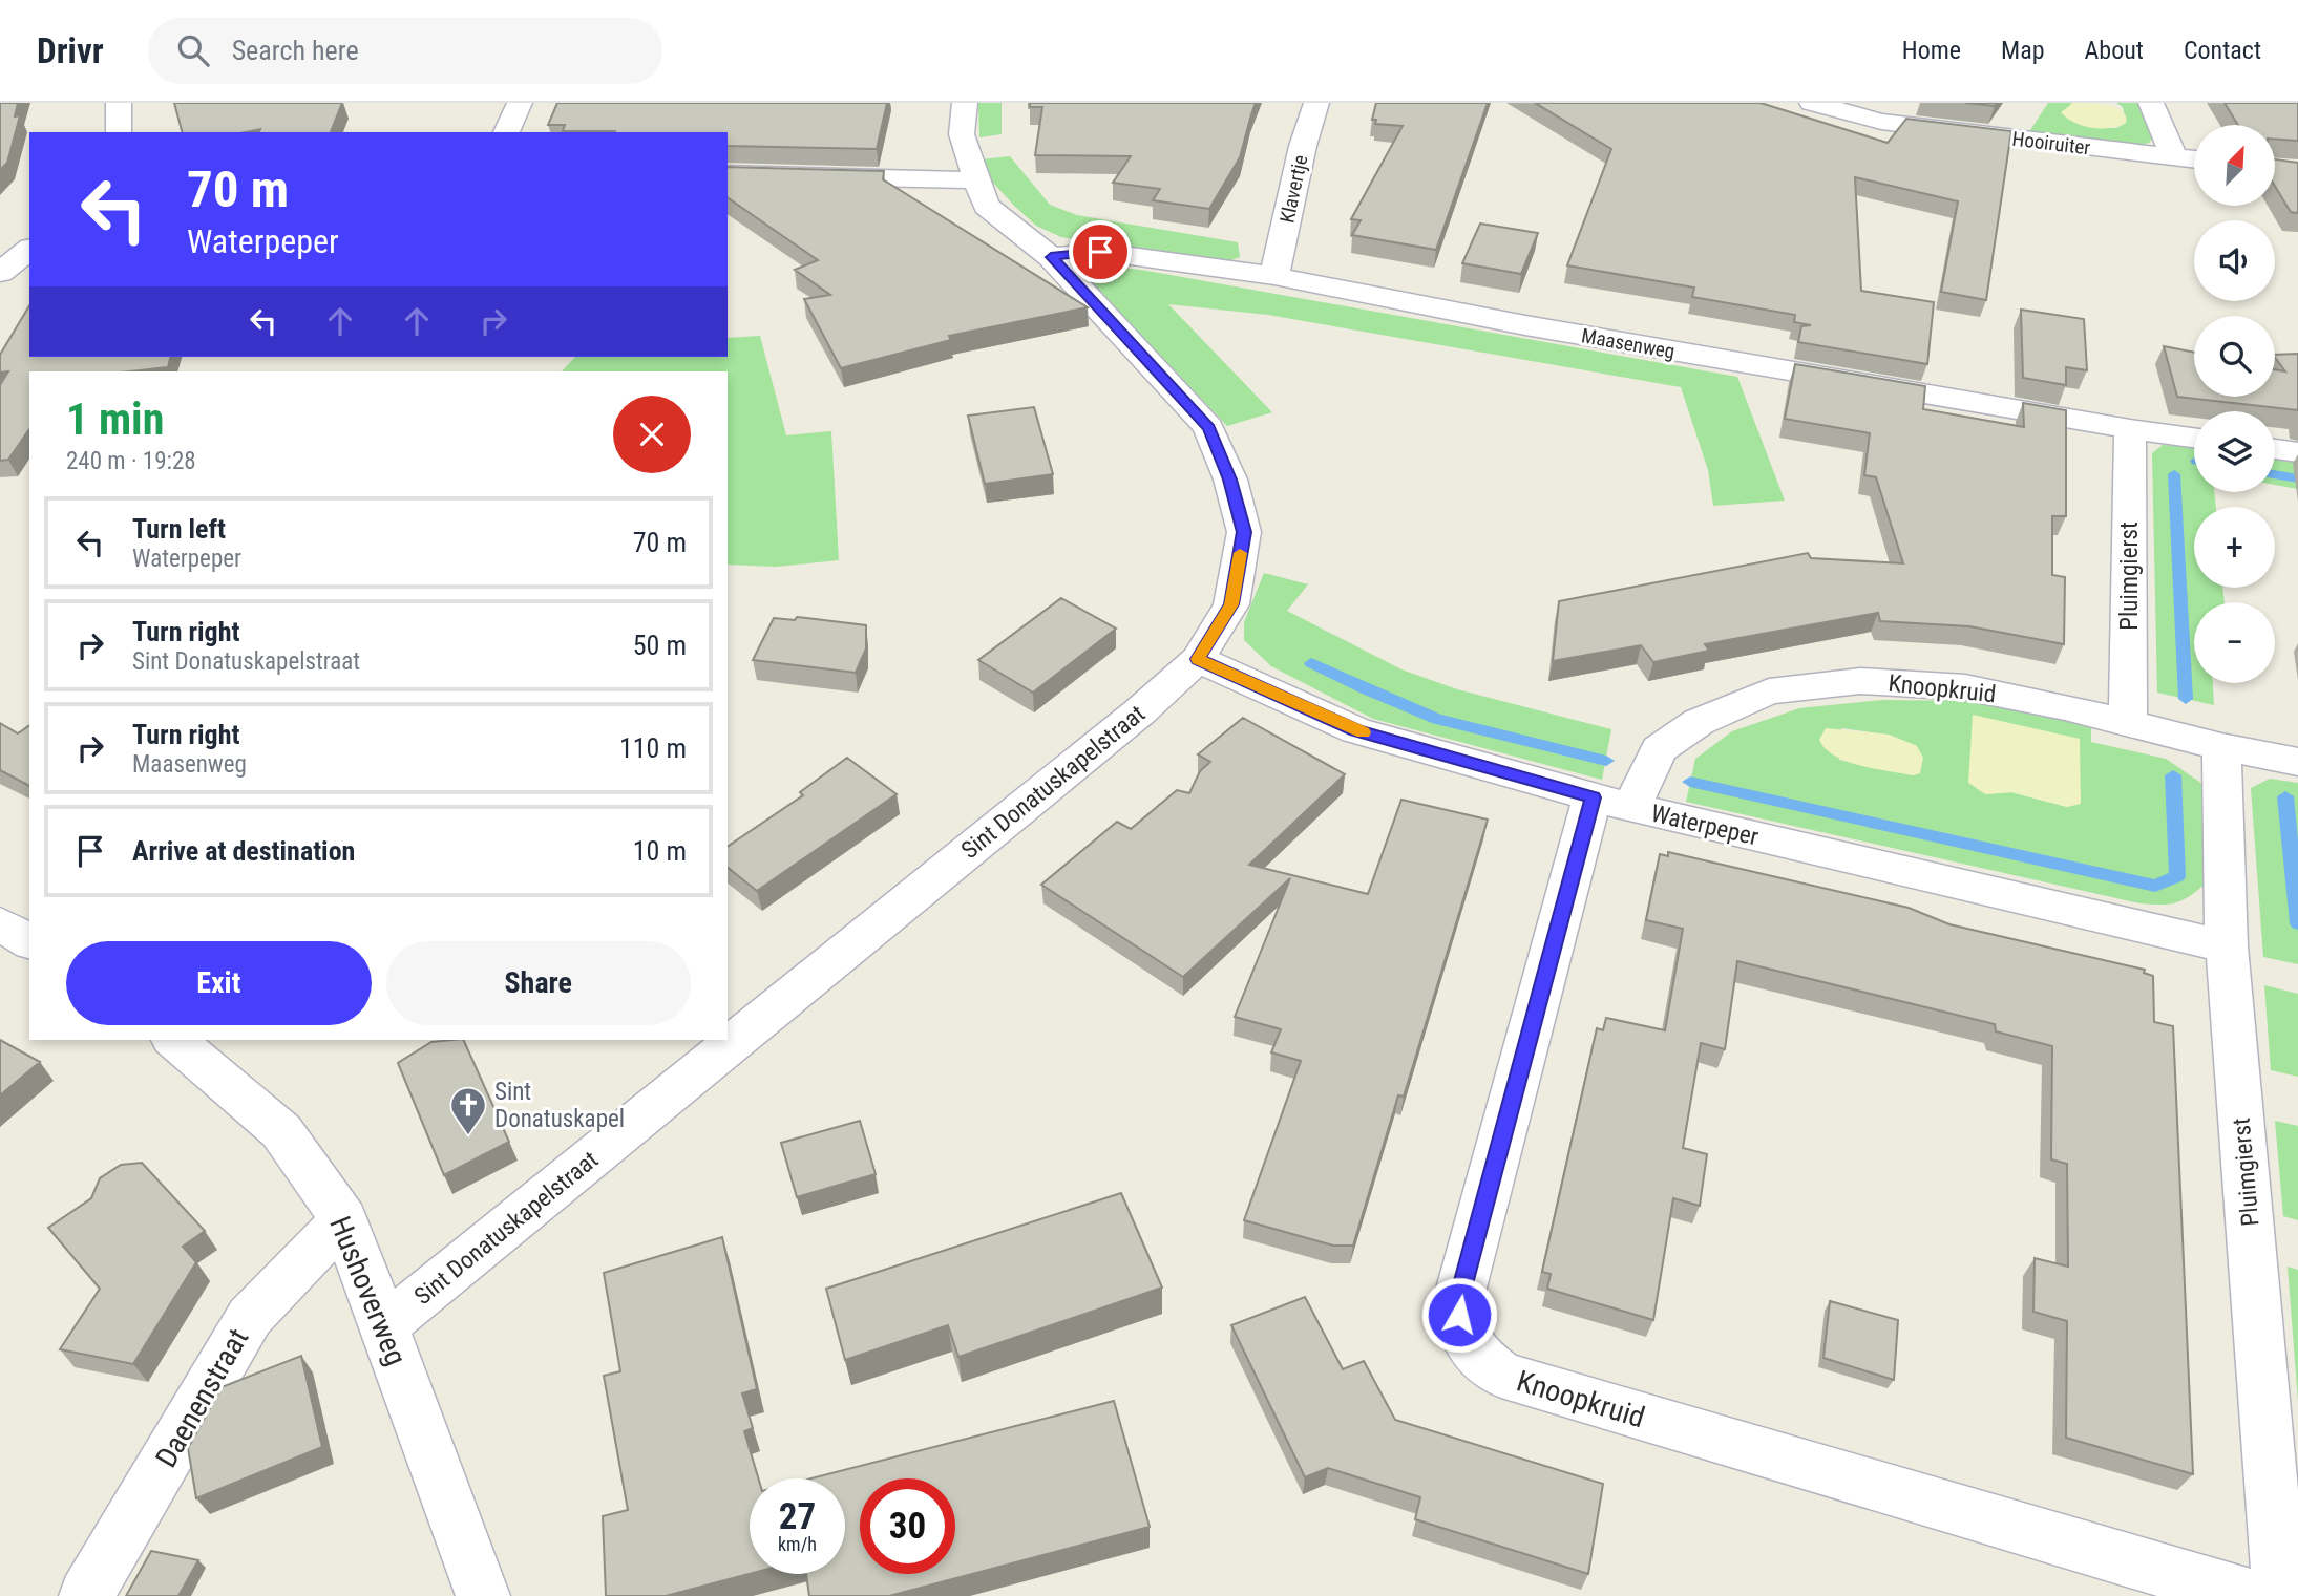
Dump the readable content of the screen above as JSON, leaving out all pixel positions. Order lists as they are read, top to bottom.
{
  "streets": {
    "street": [
      "Hooiruiter",
      "Klavertje",
      "Maasenweg",
      "Pluimgierst",
      "Knoopkruid",
      "Sint Donatuskapelstraat",
      "Waterpeper",
      "Hushoverweg",
      "Daenenstraat"
    ]
  },
  "crossings": [
    ["Klavertje", "Maasenweg"],
    ["Maasenweg", "Pluimgierst"],
    ["Maasenweg", "Sint Donatuskapelstraat"],
    ["Pluimgierst", "Knoopkruid"],
    ["Pluimgierst", "Waterpeper"],
    ["Knoopkruid", "Waterpeper"],
    ["Sint Donatuskapelstraat", "Waterpeper"],
    ["Sint Donatuskapelstraat", "Hushoverweg"],
    ["Hushoverweg", "Daenenstraat"]
  ],
  "places": {
    "church": ["Sint Donatuskapel"]
  },
  "north": "top right",
  "page": {
    "header": "Drivr",
    "search": "Search here",
    "nav": [
      "Home",
      "Map",
      "About",
      "Contact"
    ],
    "map_buttons": ["+", "−"],
    "turn": ["70 m", "Waterpeper"],
    "heading": ["1 min", "240 m · 19:28"],
    "list": [
      {
        "name": "Turn left",
        "note": "Waterpeper",
        "value": "70 m"
      },
      {
        "name": "Turn right",
        "note": "Sint Donatuskapelstraat",
        "value": "50 m"
      },
      {
        "name": "Turn right",
        "note": "Maasenweg",
        "value": "110 m"
      },
      {
        "name": "Arrive at destination",
        "value": "10 m"
      }
    ],
    "buttons": ["Exit", "Share"],
    "speed": "27 km/h",
    "limit": "30"
  }
}
